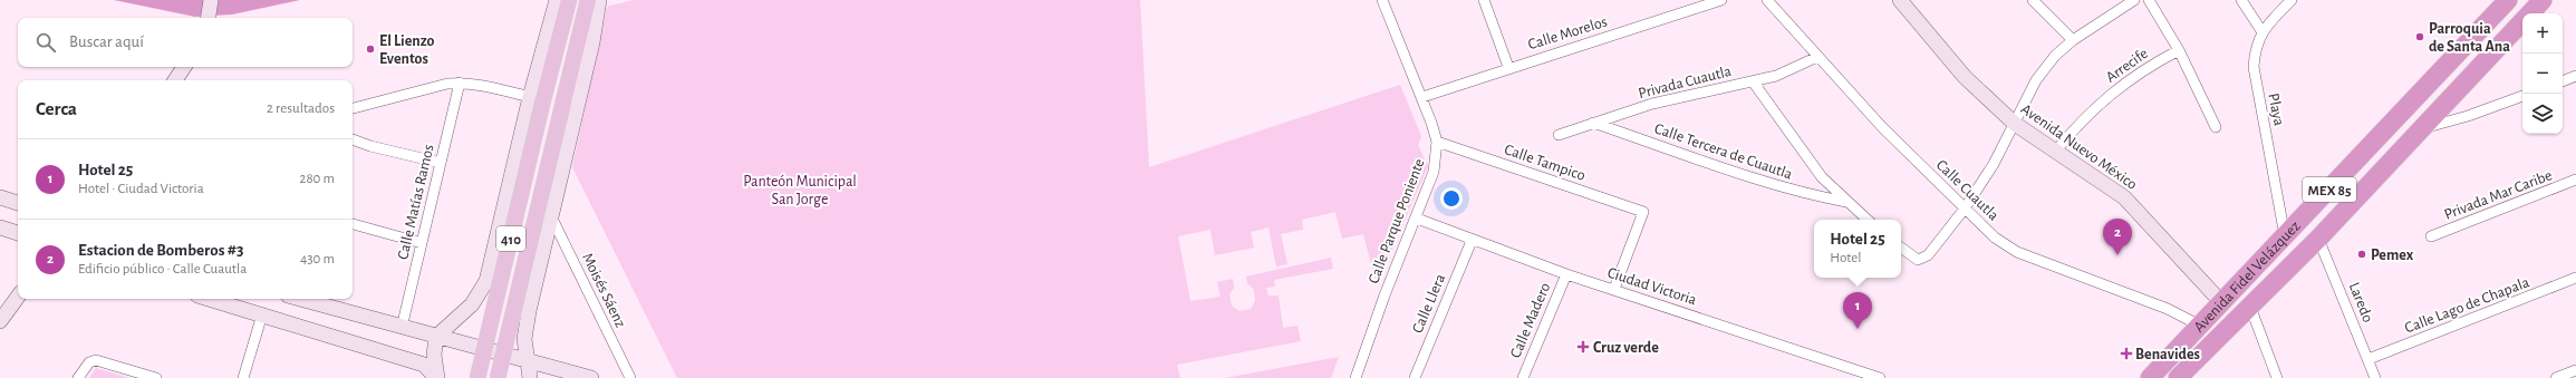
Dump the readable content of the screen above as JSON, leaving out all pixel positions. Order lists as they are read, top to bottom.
{
  "streets": {
    "highway": ["MEX 85", "Avenida Fidel Velázquez"],
    "main road": ["Avenida Nuevo México", "410"],
    "street": [
      "Calle Morelos",
      "Arrecife",
      "Privada Cuautla",
      "Playa",
      "Calle Tercera de Cuautla",
      "Calle Tampico",
      "Calle Cuautla",
      "Privada Mar Caribe",
      "Calle Matías Ramos",
      "Calle Parque Poniente",
      "Ciudad Victoria",
      "Moisés Sáenz",
      "Laredo",
      "Calle Llera",
      "Calle Lago de Chapala",
      "Calle Madero"
    ]
  },
  "crossings": [
    ["Calle Morelos", "Calle Parque Poniente"],
    ["Arrecife", "Avenida Nuevo México"],
    ["Privada Cuautla", "Calle Tercera de Cuautla"],
    ["Privada Cuautla", "Calle Cuautla"],
    ["Playa", "Avenida Fidel Velázquez"],
    ["Avenida Nuevo México", "Avenida Fidel Velázquez"],
    ["Calle Tampico", "Calle Parque Poniente"],
    ["Calle Tampico", "Ciudad Victoria"],
    ["Calle Cuautla", "Avenida Fidel Velázquez"],
    ["Calle Parque Poniente", "Ciudad Victoria"],
    ["Avenida Fidel Velázquez", "Laredo"],
    ["Ciudad Victoria", "Calle Llera"],
    ["Ciudad Victoria", "Calle Madero"],
    ["Laredo", "Calle Lago de Chapala"]
  ],
  "parks": ["Panteón Municipal San Jorge"],
  "places": {
    "other": ["Parroquia de Santa Ana", "El Lienzo Eventos", "Pemex"],
    "health": ["Cruz verde", "Benavides"]
  },
  "page": {
    "map_buttons": ["+", "−"],
    "search": "Buscar aquí",
    "heading": ["Cerca", "2 resultados"],
    "list": [
      {
        "mark": "1",
        "name": "Hotel 25",
        "note": "Hotel · Ciudad Victoria",
        "value": "280 m"
      },
      {
        "mark": "2",
        "name": "Estacion de Bomberos #3",
        "note": "Edificio público · Calle Cuautla",
        "value": "430 m"
      }
    ],
    "pins": ["2", "1"],
    "popup": ["Hotel 25", "Hotel"]
  }
}
